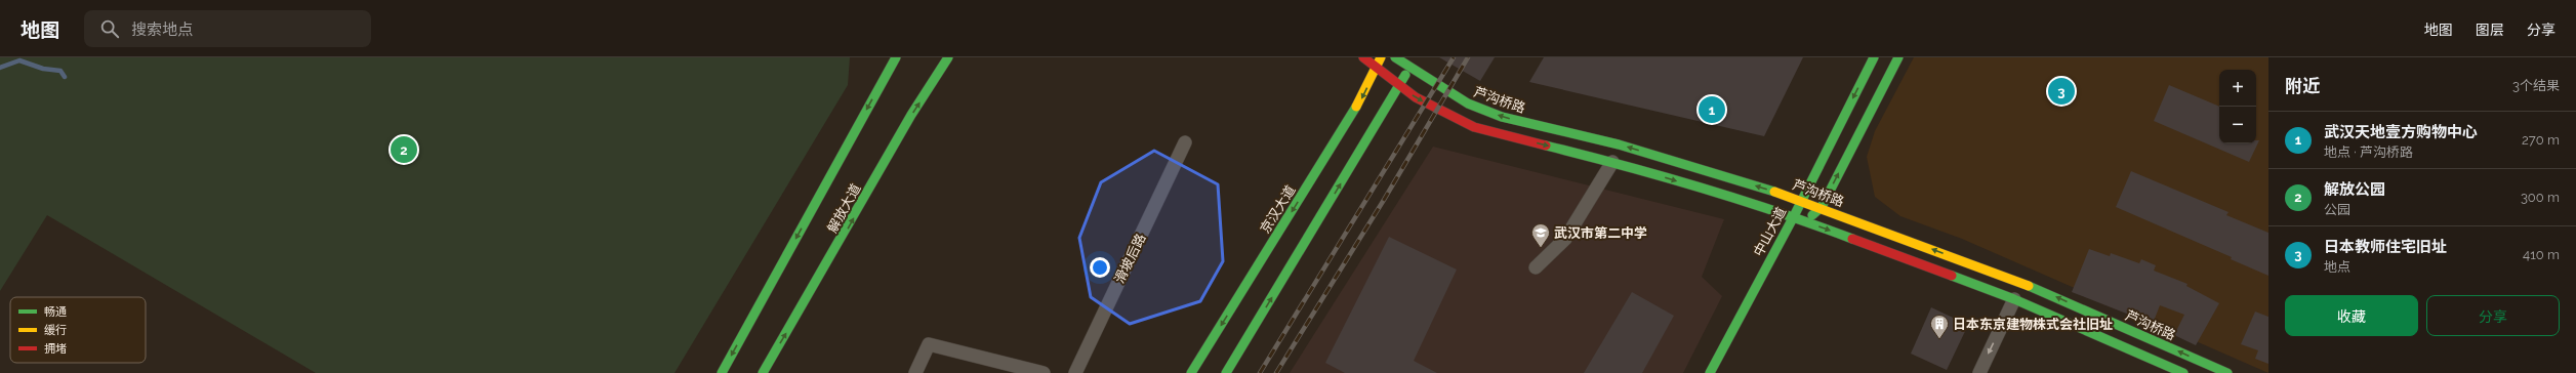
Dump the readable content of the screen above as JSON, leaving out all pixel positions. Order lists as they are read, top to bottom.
{
  "streets": {
    "main road": [
      "芦沟桥路",
      "解放大道",
      "京汉大道",
      "中山大道"
    ],
    "street": ["滑坡后路"]
  },
  "crossings": [
    ["芦沟桥路", "中山大道"]
  ],
  "places": {
    "school or university": ["武汉市第二中学"],
    "building": ["日本东京建物株式会社旧址"]
  },
  "legend": ["畅通", "缓行", "拥堵"],
  "page": {
    "header": "地图",
    "search": "搜索地点",
    "nav": ["地图", "图层", "分享"],
    "heading": ["附近", "3个结果"],
    "map_buttons": ["+", "−"],
    "pins": ["3", "1", "2"],
    "list": [
      {
        "mark": "1",
        "name": "武汉天地壹方购物中心",
        "note": "地点 · 芦沟桥路",
        "value": "270 m"
      },
      {
        "mark": "2",
        "name": "解放公园",
        "note": "公园",
        "value": "300 m"
      },
      {
        "mark": "3",
        "name": "日本教师住宅旧址",
        "note": "地点",
        "value": "410 m"
      }
    ],
    "buttons": ["收藏", "分享"]
  }
}
